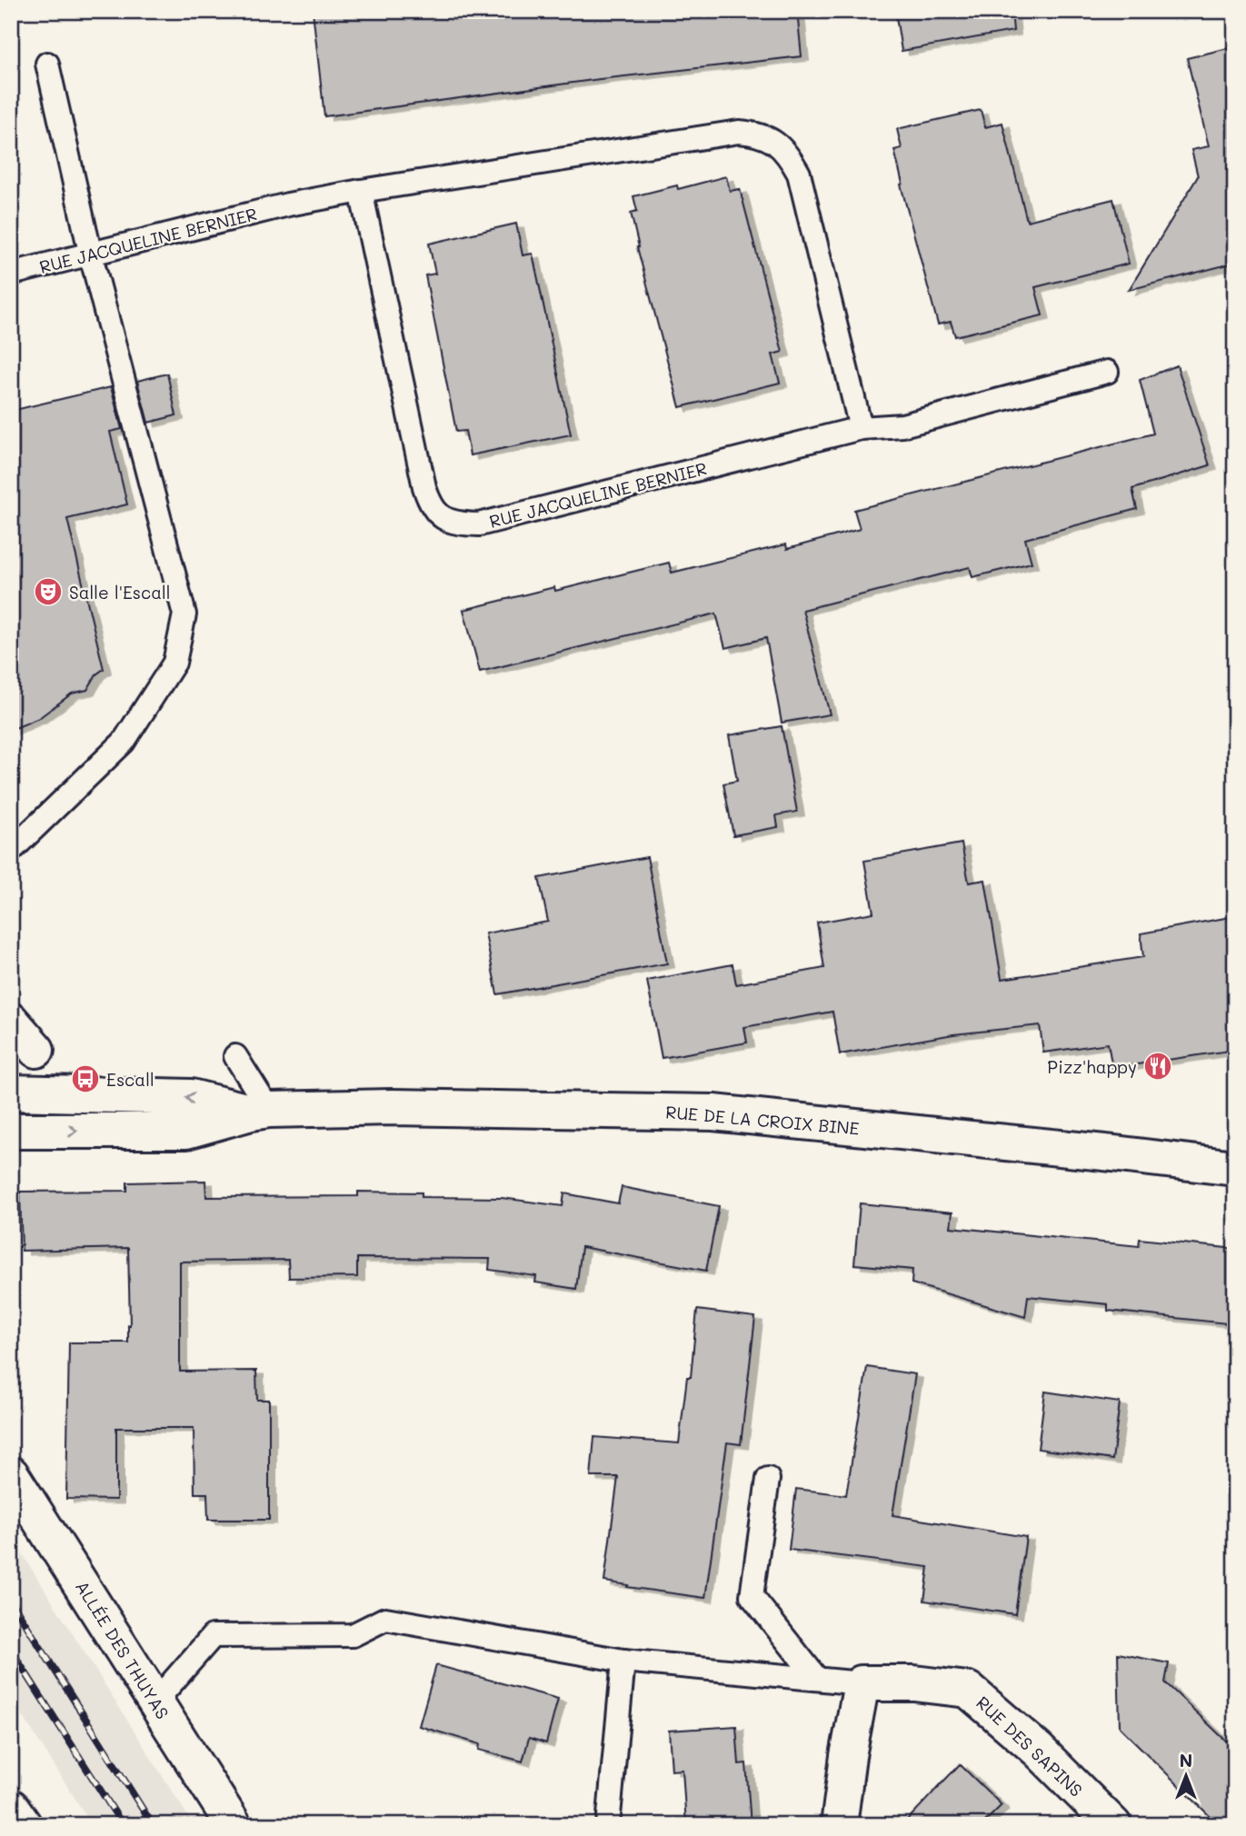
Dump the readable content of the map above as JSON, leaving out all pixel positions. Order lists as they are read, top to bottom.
{
  "streets": {
    "street": ["RUE DE LA CROIX BINE", "ALLÉE DES THUYAS", "RUE DES SAPINS"],
    "lane": ["RUE JACQUELINE BERNIER"]
  },
  "places": {
    "theatre": ["Salle l'Escall"],
    "restaurant": ["Pizz'happy"],
    "bus stop": ["Escall"]
  },
  "north": "top"
}
